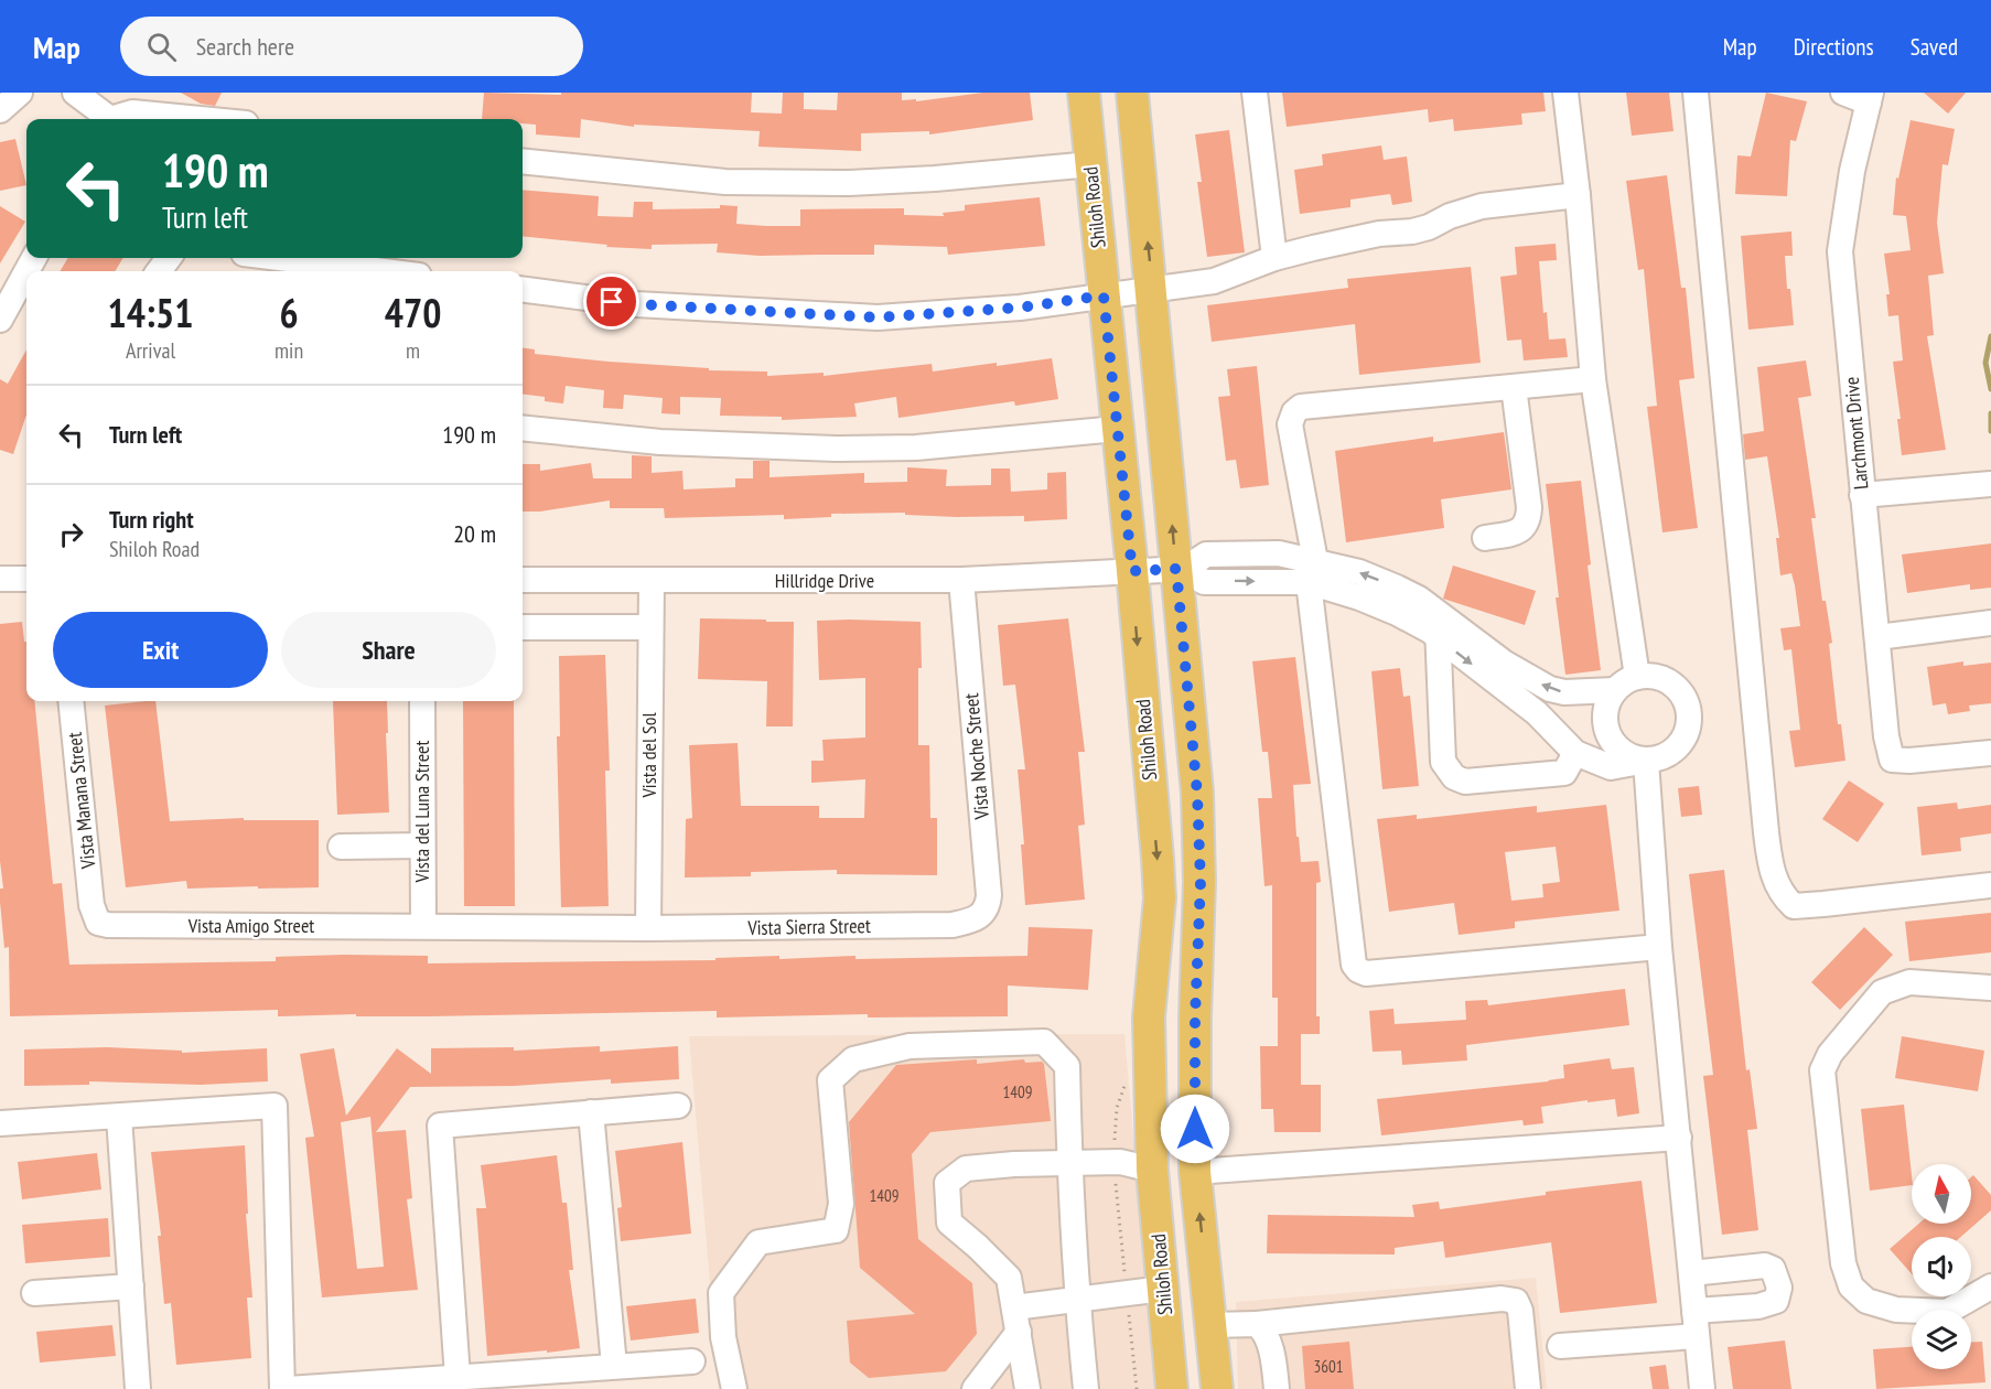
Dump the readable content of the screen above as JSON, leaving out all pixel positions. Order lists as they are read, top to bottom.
{
  "streets": {
    "main road": ["Shiloh Road"],
    "street": [
      "Larchmont Drive",
      "Hillridge Drive",
      "Vista del Sol",
      "Vista Noche Street",
      "Vista Manana Street",
      "Vista del Luna Street",
      "Vista Amigo Street",
      "Vista Sierra Street"
    ]
  },
  "crossings": [
    ["Shiloh Road", "Hillridge Drive"],
    ["Hillridge Drive", "Vista del Sol"],
    ["Hillridge Drive", "Vista Noche Street"],
    ["Vista del Sol", "Vista Sierra Street"],
    ["Vista Noche Street", "Vista Sierra Street"],
    ["Vista Manana Street", "Vista Amigo Street"],
    ["Vista del Luna Street", "Vista Amigo Street"],
    ["Vista del Luna Street", "Vista Sierra Street"],
    ["Vista Amigo Street", "Vista Sierra Street"]
  ],
  "house_numbers": ["1409", "1409", "3601"],
  "north": "top",
  "page": {
    "header": "Map",
    "search": "Search here",
    "nav": ["Map", "Directions", "Saved"],
    "turn": ["190 m", "Turn left"],
    "eta": [
      "14:51",
      "Arrival",
      "6",
      "min",
      "470",
      "m"
    ],
    "list": [
      {
        "name": "Turn left",
        "value": "190 m"
      },
      {
        "name": "Turn right",
        "note": "Shiloh Road",
        "value": "20 m"
      }
    ],
    "buttons": ["Exit", "Share"]
  }
}
